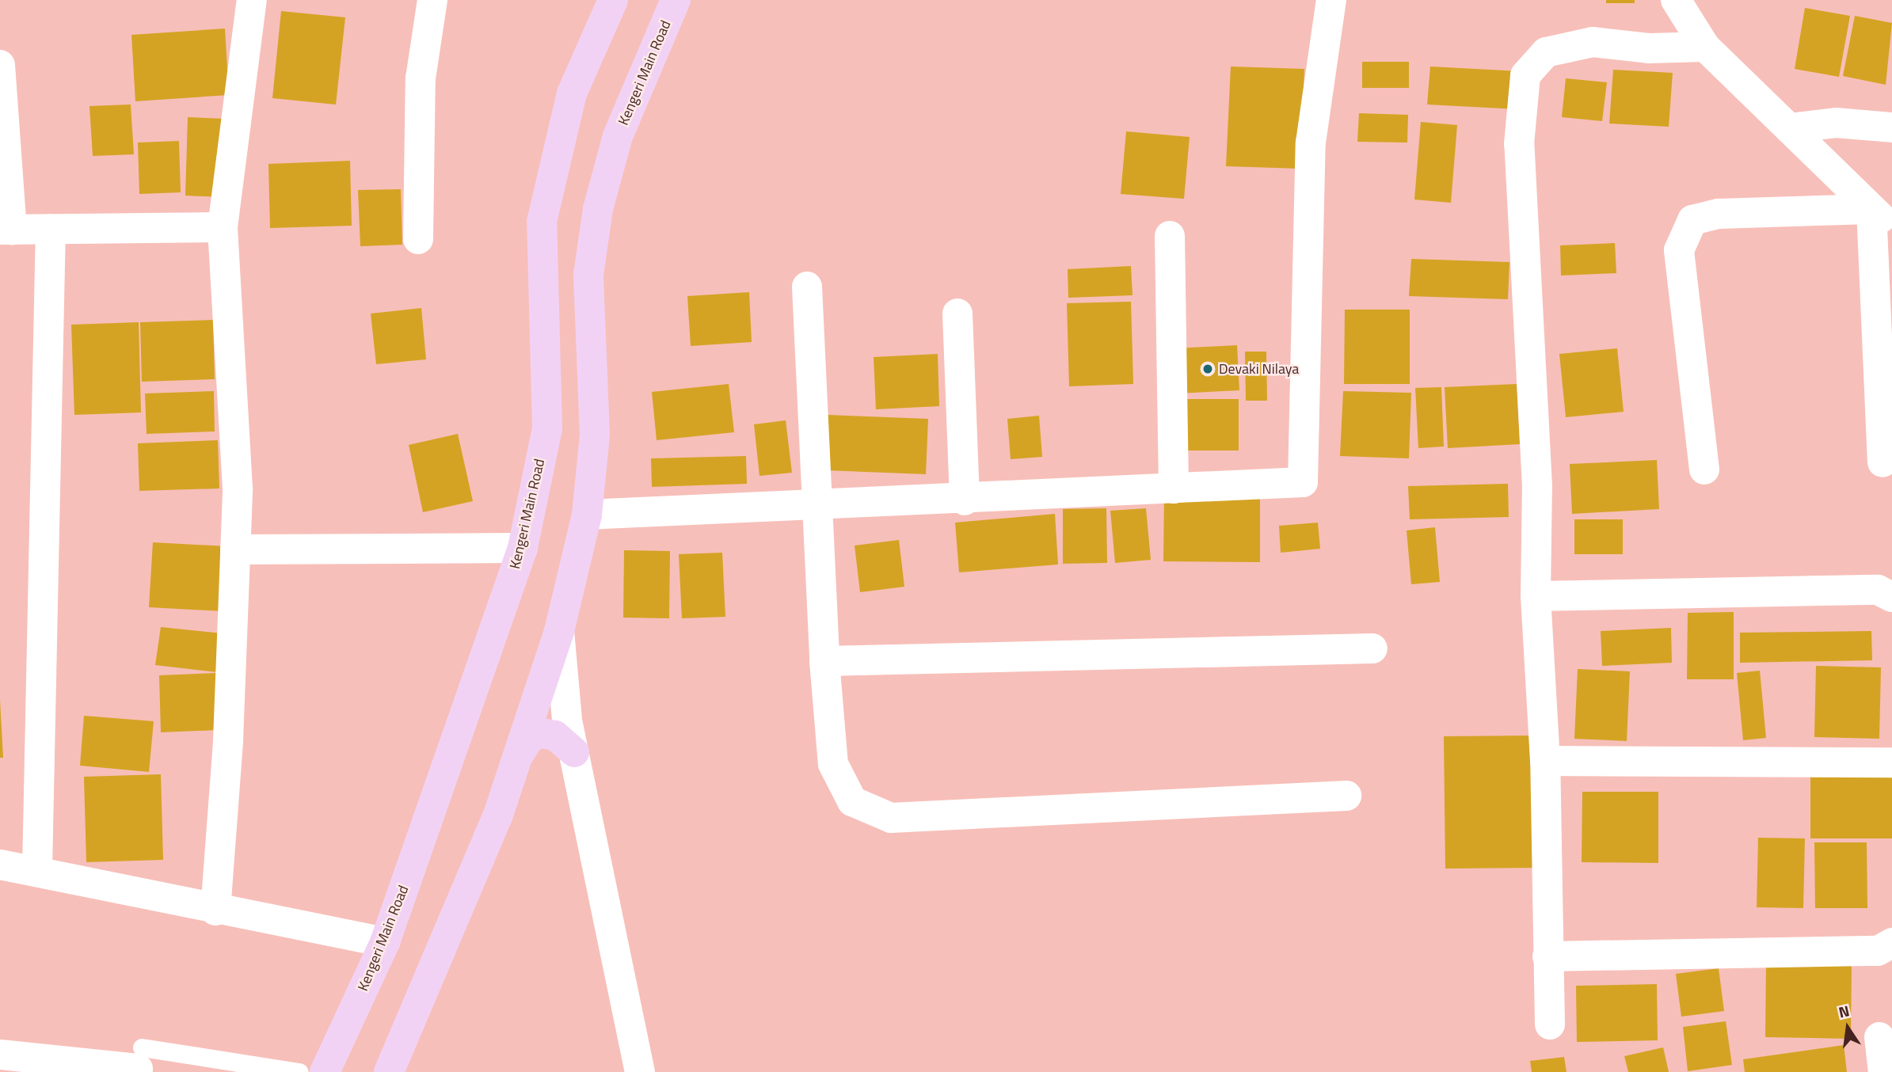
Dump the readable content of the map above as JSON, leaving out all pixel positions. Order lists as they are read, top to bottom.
{
  "streets": {
    "main road": ["Kengeri Main Road"]
  },
  "places": ["Devaki Nilaya"],
  "north": "top"
}
